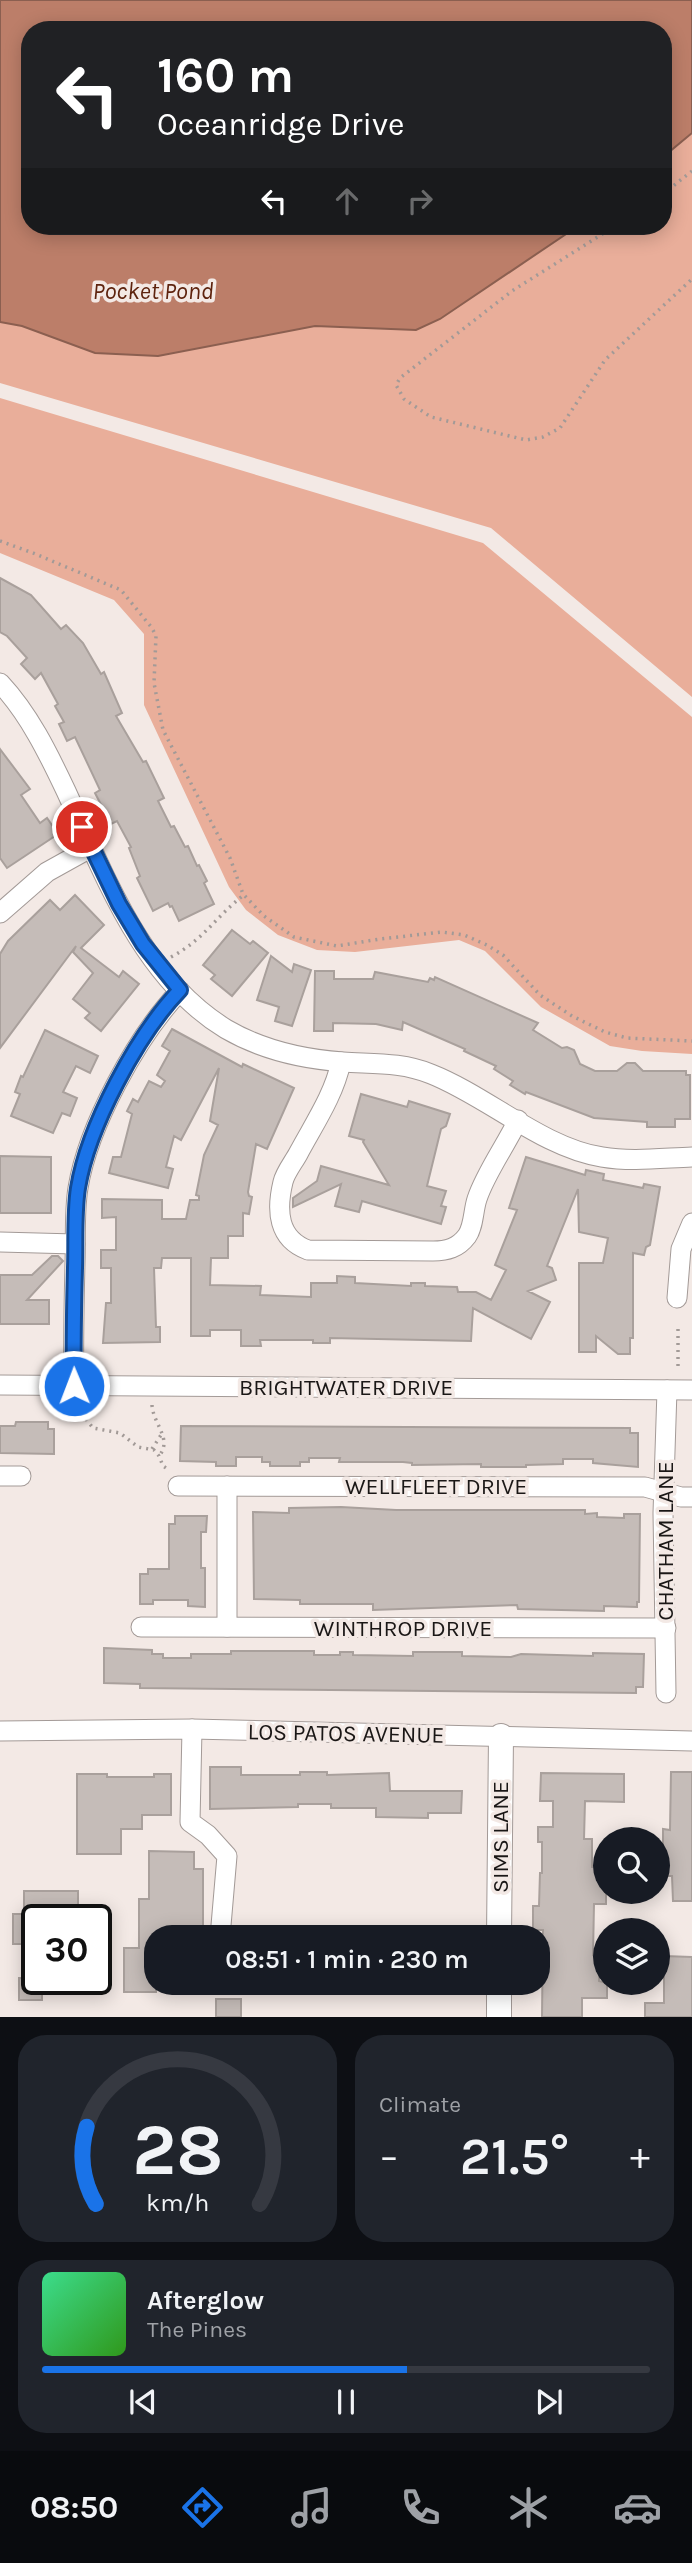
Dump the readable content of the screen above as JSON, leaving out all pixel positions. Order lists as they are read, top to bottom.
{
  "streets": {
    "street": [
      "BRIGHTWATER DRIVE",
      "WELLFLEET DRIVE",
      "CHATHAM LANE",
      "WINTHROP DRIVE",
      "LOS PATOS AVENUE",
      "SIMS LANE"
    ]
  },
  "crossings": [
    ["BRIGHTWATER DRIVE", "CHATHAM LANE"],
    ["WELLFLEET DRIVE", "CHATHAM LANE"],
    ["CHATHAM LANE", "WINTHROP DRIVE"],
    ["LOS PATOS AVENUE", "SIMS LANE"]
  ],
  "water": ["Pocket Pond"],
  "page": {
    "turn": ["160 m", "Oceanridge Drive"],
    "limit": "30",
    "trip": "08:51 · 1 min · 230 m",
    "tile": "Climate",
    "heat": ["−", "21.5°", "+"],
    "song": ["Afterglow", "The Pines"],
    "tabs": "08:50",
    "gauge": ["28", "km/h"]
  }
}
